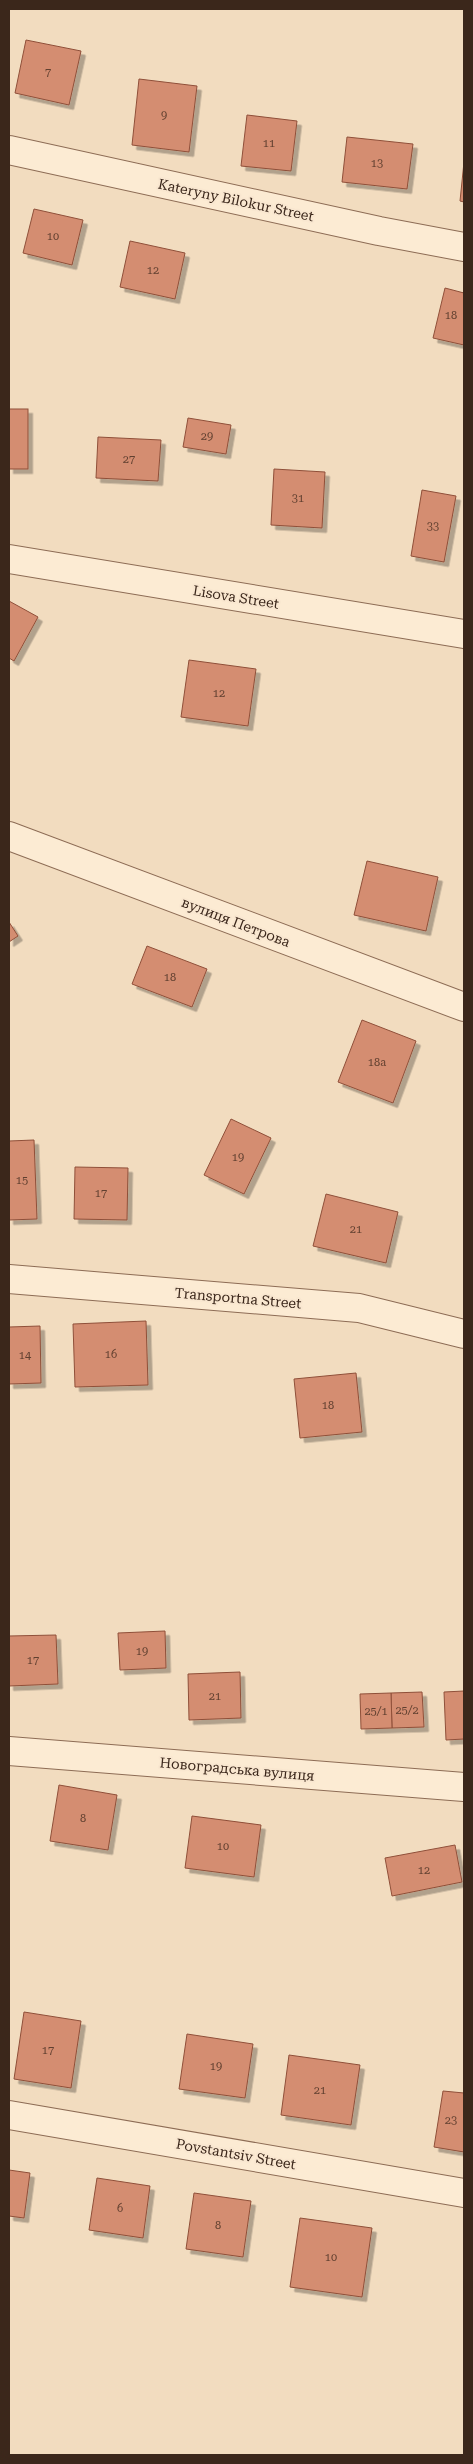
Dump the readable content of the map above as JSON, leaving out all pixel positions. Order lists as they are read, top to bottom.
{
  "streets": {
    "street": [
      "Kateryny Bilokur Street",
      "Lisova Street",
      "вулиця Петрова",
      "Transportna Street",
      "Новоградська вулиця",
      "Povstantsiv Street"
    ]
  },
  "house_numbers": [
    "7",
    "9",
    "11",
    "13",
    "10",
    "12",
    "18",
    "29",
    "27",
    "31",
    "33",
    "12",
    "18",
    "18а",
    "19",
    "15",
    "17",
    "21",
    "16",
    "14",
    "18",
    "19",
    "17",
    "21",
    "25/2",
    "25/1",
    "8",
    "10",
    "12",
    "17",
    "19",
    "21",
    "23",
    "6",
    "8",
    "10"
  ]
}
